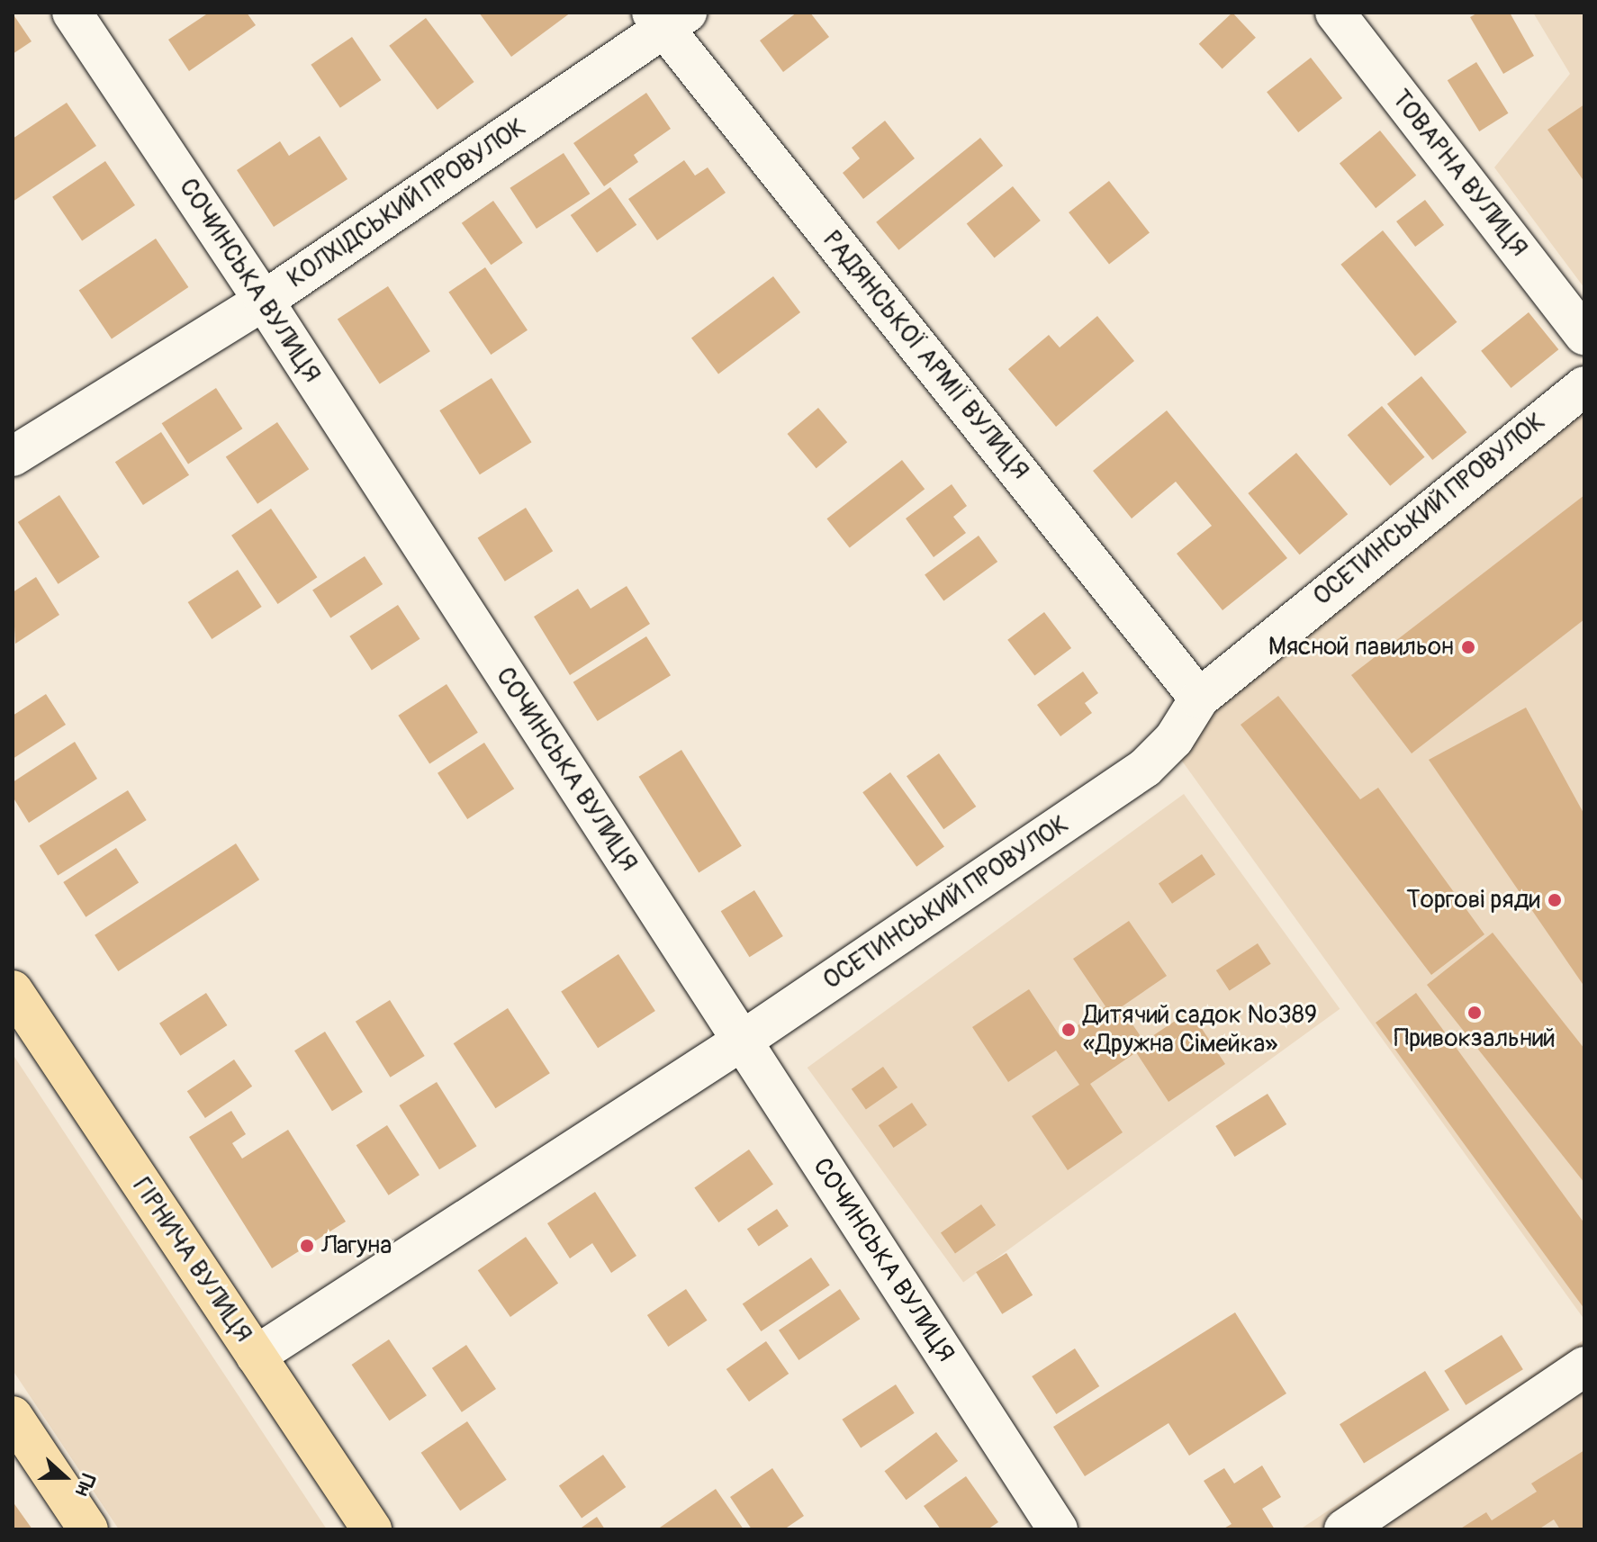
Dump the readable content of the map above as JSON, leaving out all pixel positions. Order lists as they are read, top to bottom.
{
  "streets": {
    "main road": ["ГІРНИЧА ВУЛИЦЯ"],
    "street": [
      "ТОВАРНА ВУЛИЦЯ",
      "КОЛХІДСЬКИЙ ПРОВУЛОК",
      "СОЧИНСЬКА ВУЛИЦЯ",
      "РАДЯНСЬКОЇ АРМІЇ ВУЛИЦЯ",
      "ОСЕТИНСЬКИЙ ПРОВУЛОК"
    ]
  },
  "crossings": [
    ["КОЛХІДСЬКИЙ ПРОВУЛОК", "СОЧИНСЬКА ВУЛИЦЯ"],
    ["КОЛХІДСЬКИЙ ПРОВУЛОК", "РАДЯНСЬКОЇ АРМІЇ ВУЛИЦЯ"],
    ["СОЧИНСЬКА ВУЛИЦЯ", "ОСЕТИНСЬКИЙ ПРОВУЛОК"],
    ["РАДЯНСЬКОЇ АРМІЇ ВУЛИЦЯ", "ОСЕТИНСЬКИЙ ПРОВУЛОК"],
    ["ОСЕТИНСЬКИЙ ПРОВУЛОК", "ГІРНИЧА ВУЛИЦЯ"]
  ],
  "places": [
    "Мясной павильон",
    "Торгові ряди",
    "Привокзальний",
    "Дитячий садок №389 «Дружна Сімейка»",
    "Лагуна"
  ],
  "north": "right"
}
